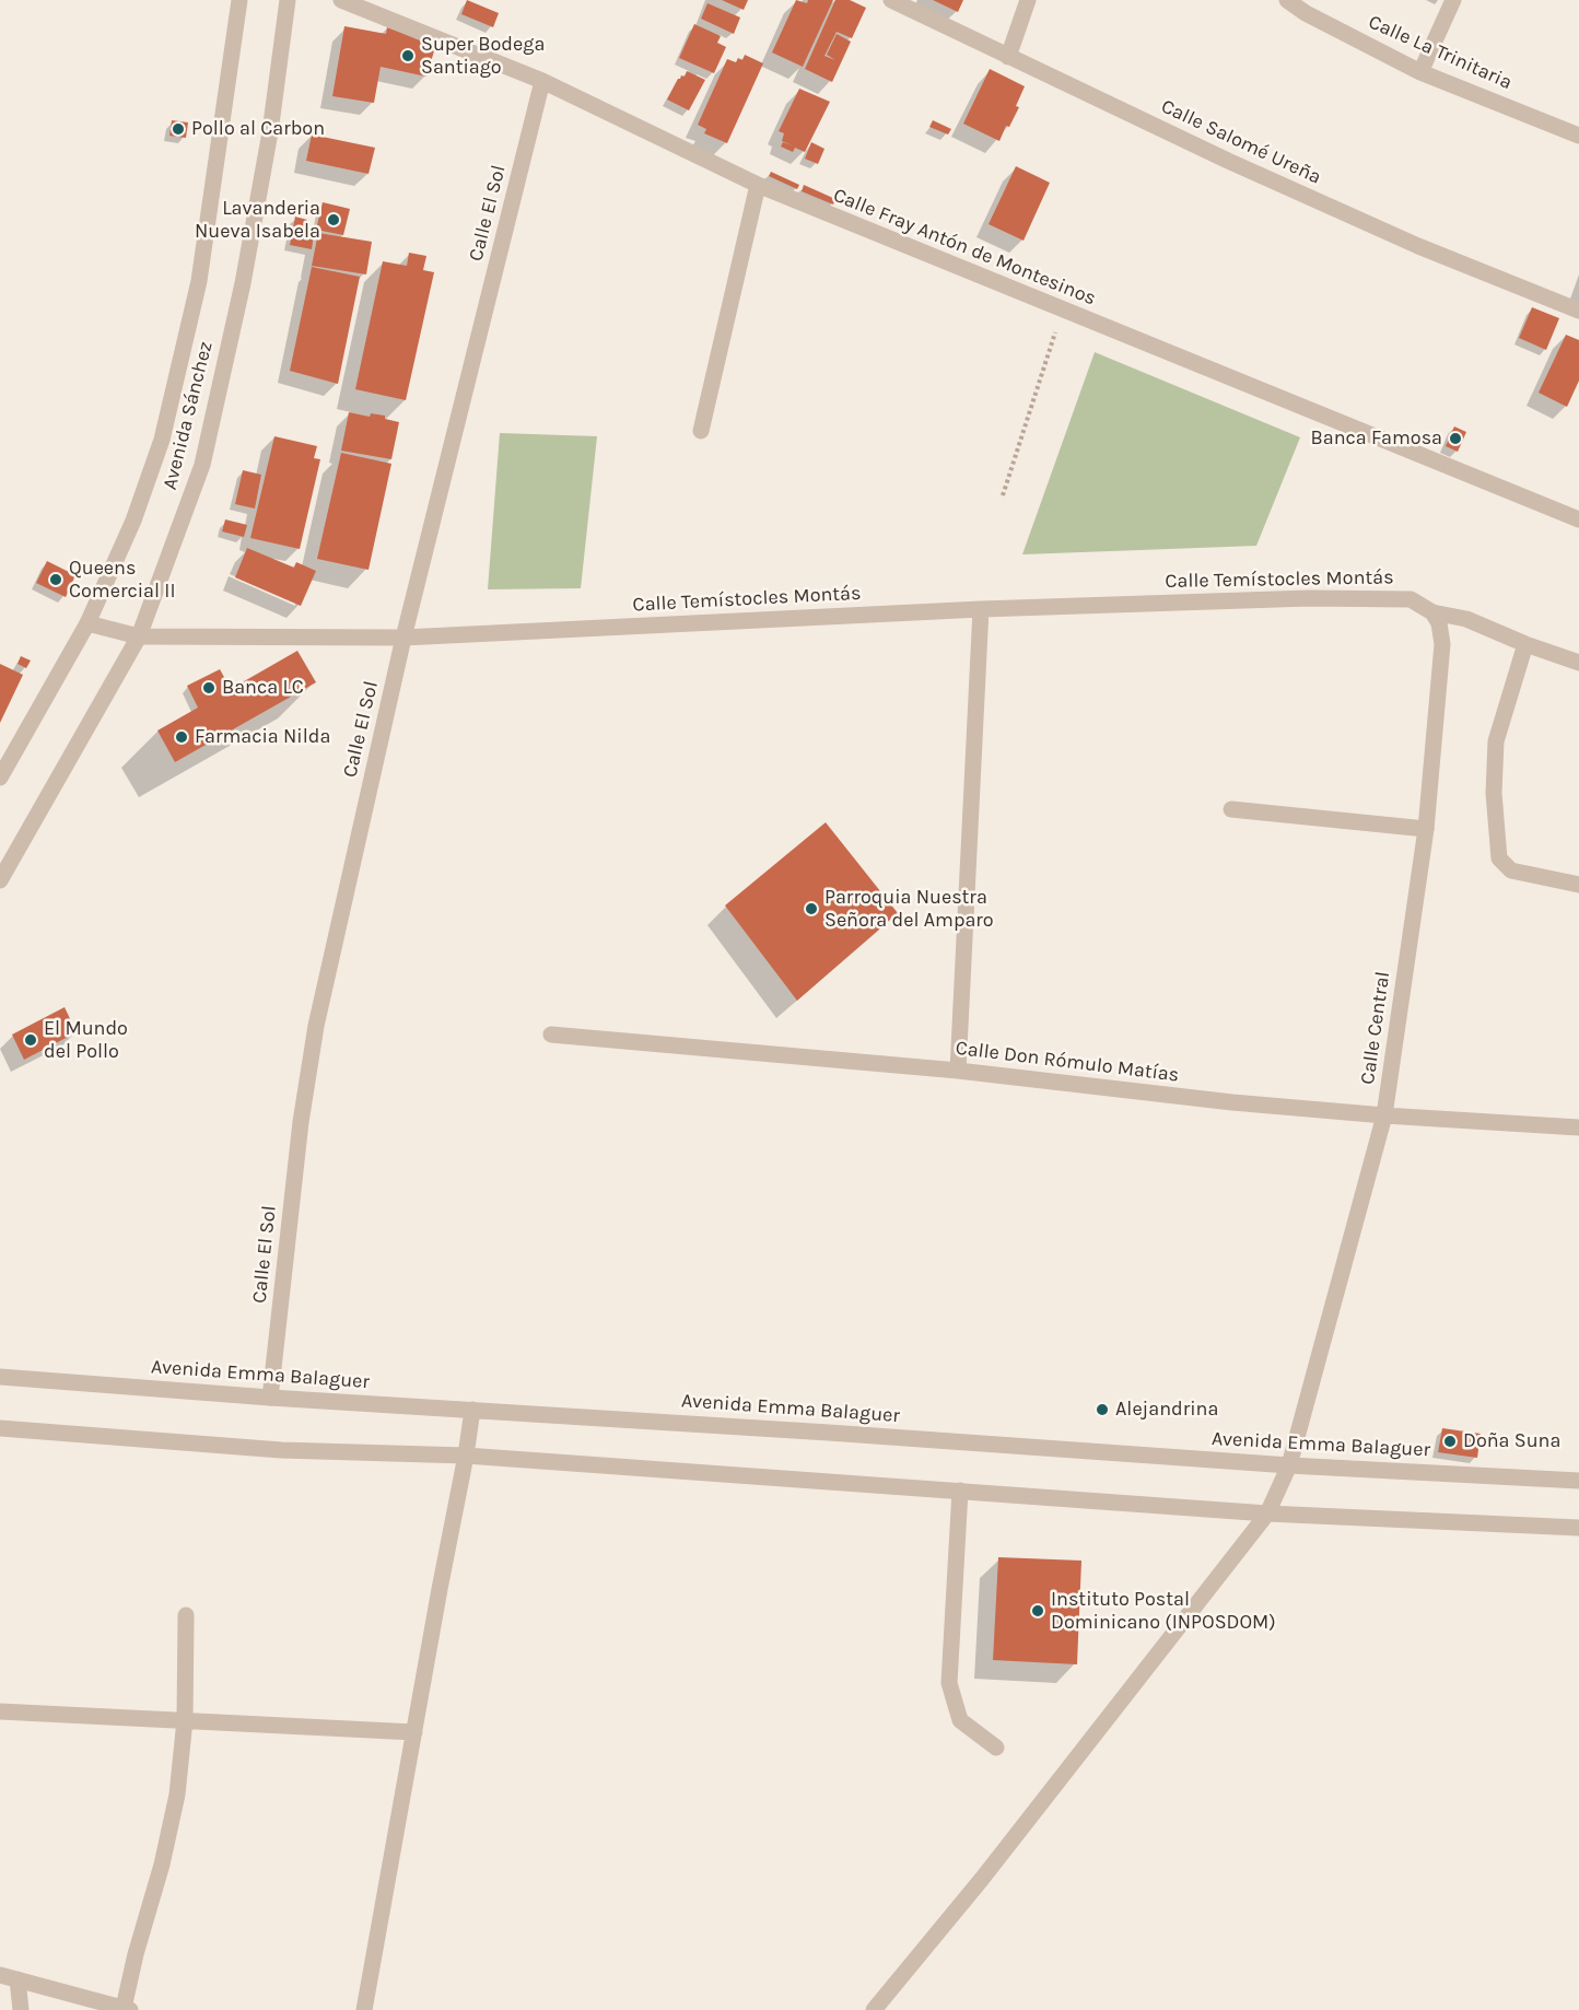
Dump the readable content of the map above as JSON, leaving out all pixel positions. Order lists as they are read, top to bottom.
{
  "streets": {
    "street": [
      "Calle La Trinitaria",
      "Calle Salomé Ureña",
      "Calle El Sol",
      "Calle Fray Antón de Montesinos",
      "Avenida Sánchez",
      "Calle Temístocles Montás",
      "Calle Central",
      "Calle Don Rómulo Matías",
      "Avenida Emma Balaguer"
    ]
  },
  "crossings": [
    ["Calle El Sol", "Calle Fray Antón de Montesinos"],
    ["Calle El Sol", "Calle Temístocles Montás"],
    ["Calle El Sol", "Avenida Emma Balaguer"],
    ["Avenida Sánchez", "Calle Temístocles Montás"],
    ["Calle Temístocles Montás", "Calle Central"],
    ["Calle Central", "Calle Don Rómulo Matías"],
    ["Calle Central", "Avenida Emma Balaguer"]
  ],
  "places": [
    "Super Bodega Santiago",
    "Pollo al Carbon",
    "Lavanderia Nueva Isabela",
    "Banca Famosa",
    "Queens Comercial II",
    "Banca LC",
    "Farmacia Nilda",
    "Parroquia Nuestra Señora del Amparo",
    "El Mundo del Pollo",
    "Alejandrina",
    "Doña Suna",
    "Instituto Postal Dominicano (INPOSDOM)"
  ]
}
